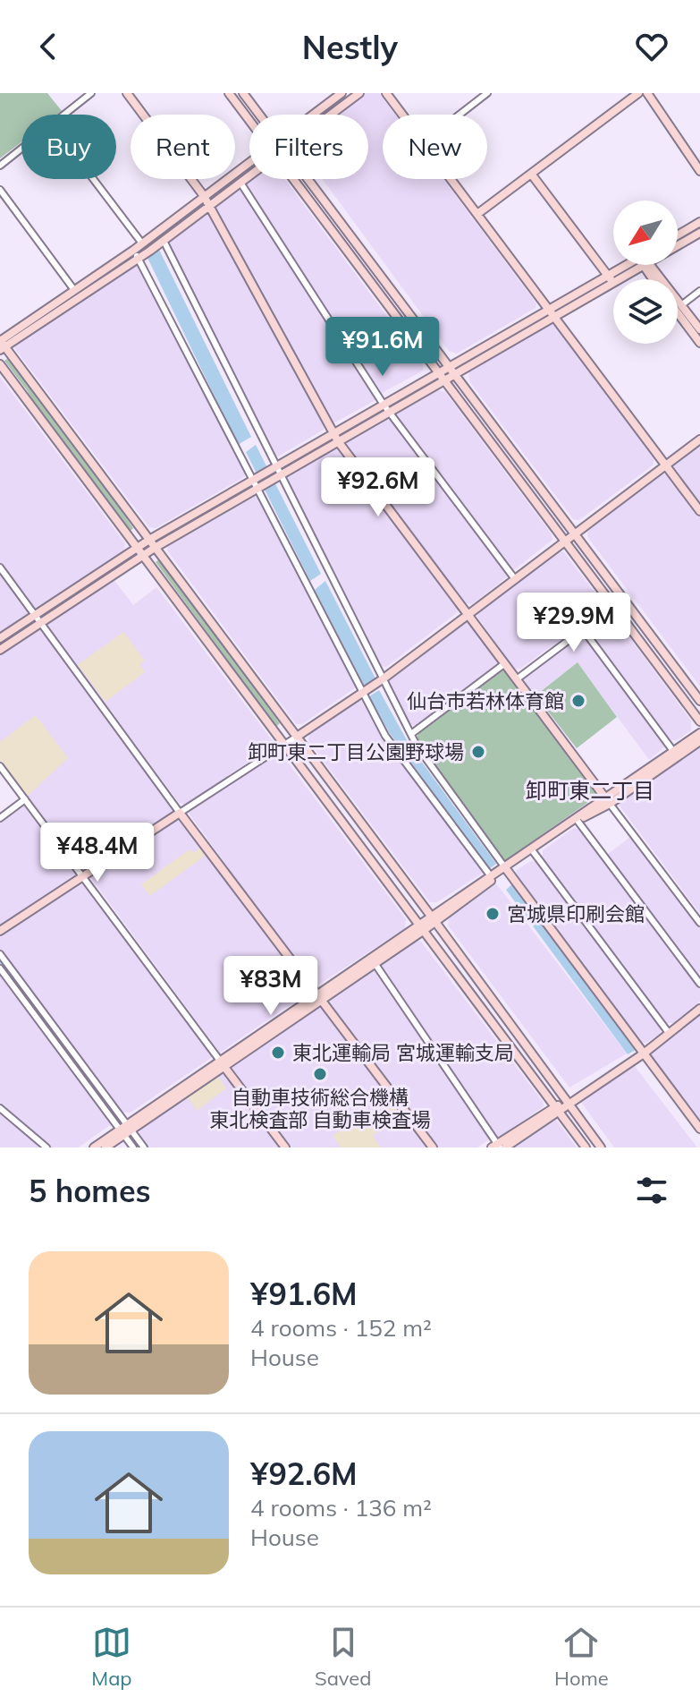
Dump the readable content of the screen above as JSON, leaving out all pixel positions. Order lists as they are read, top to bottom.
{
  "districts": ["卸町東二丁目"],
  "places": [
    "仙台市若林体育館",
    "卸町東二丁目公園野球場",
    "宮城県印刷会館",
    "東北運輸局 宮城運輸支局",
    "自動車技術総合機構 東北検査部 自動車検査場"
  ],
  "north": "bottom left",
  "page": {
    "header": "Nestly",
    "chip": [
      "Buy",
      "Rent",
      "Filters",
      "New"
    ],
    "price": [
      "¥91.6M",
      "¥92.6M",
      "¥29.9M",
      "¥48.4M",
      "¥83M"
    ],
    "heading": "5 homes",
    "list": [
      {
        "name": "¥91.6M",
        "note": "4 rooms · 152 m² · House"
      },
      {
        "name": "¥92.6M",
        "note": "4 rooms · 136 m² · House"
      }
    ],
    "tabs": ["Map", "Saved", "Home"]
  }
}
